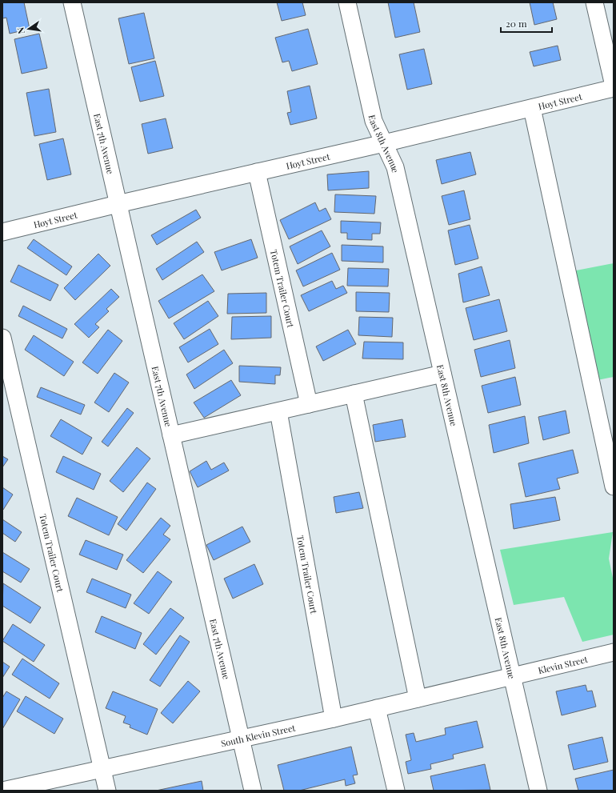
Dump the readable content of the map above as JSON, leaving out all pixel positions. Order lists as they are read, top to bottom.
{
  "streets": {
    "street": [
      "Hoyt Street",
      "East 7th Avenue",
      "East 8th Avenue",
      "Totem Trailer Court",
      "Klevin Street",
      "South Klevin Street"
    ]
  },
  "crossings": [
    ["Hoyt Street", "East 7th Avenue"],
    ["Hoyt Street", "East 8th Avenue"],
    ["Hoyt Street", "Totem Trailer Court"],
    ["East 7th Avenue", "South Klevin Street"],
    ["East 8th Avenue", "Klevin Street"],
    ["East 8th Avenue", "South Klevin Street"],
    ["Totem Trailer Court", "South Klevin Street"],
    ["Klevin Street", "South Klevin Street"]
  ],
  "scale_bar": "20 m",
  "north": "left"
}
